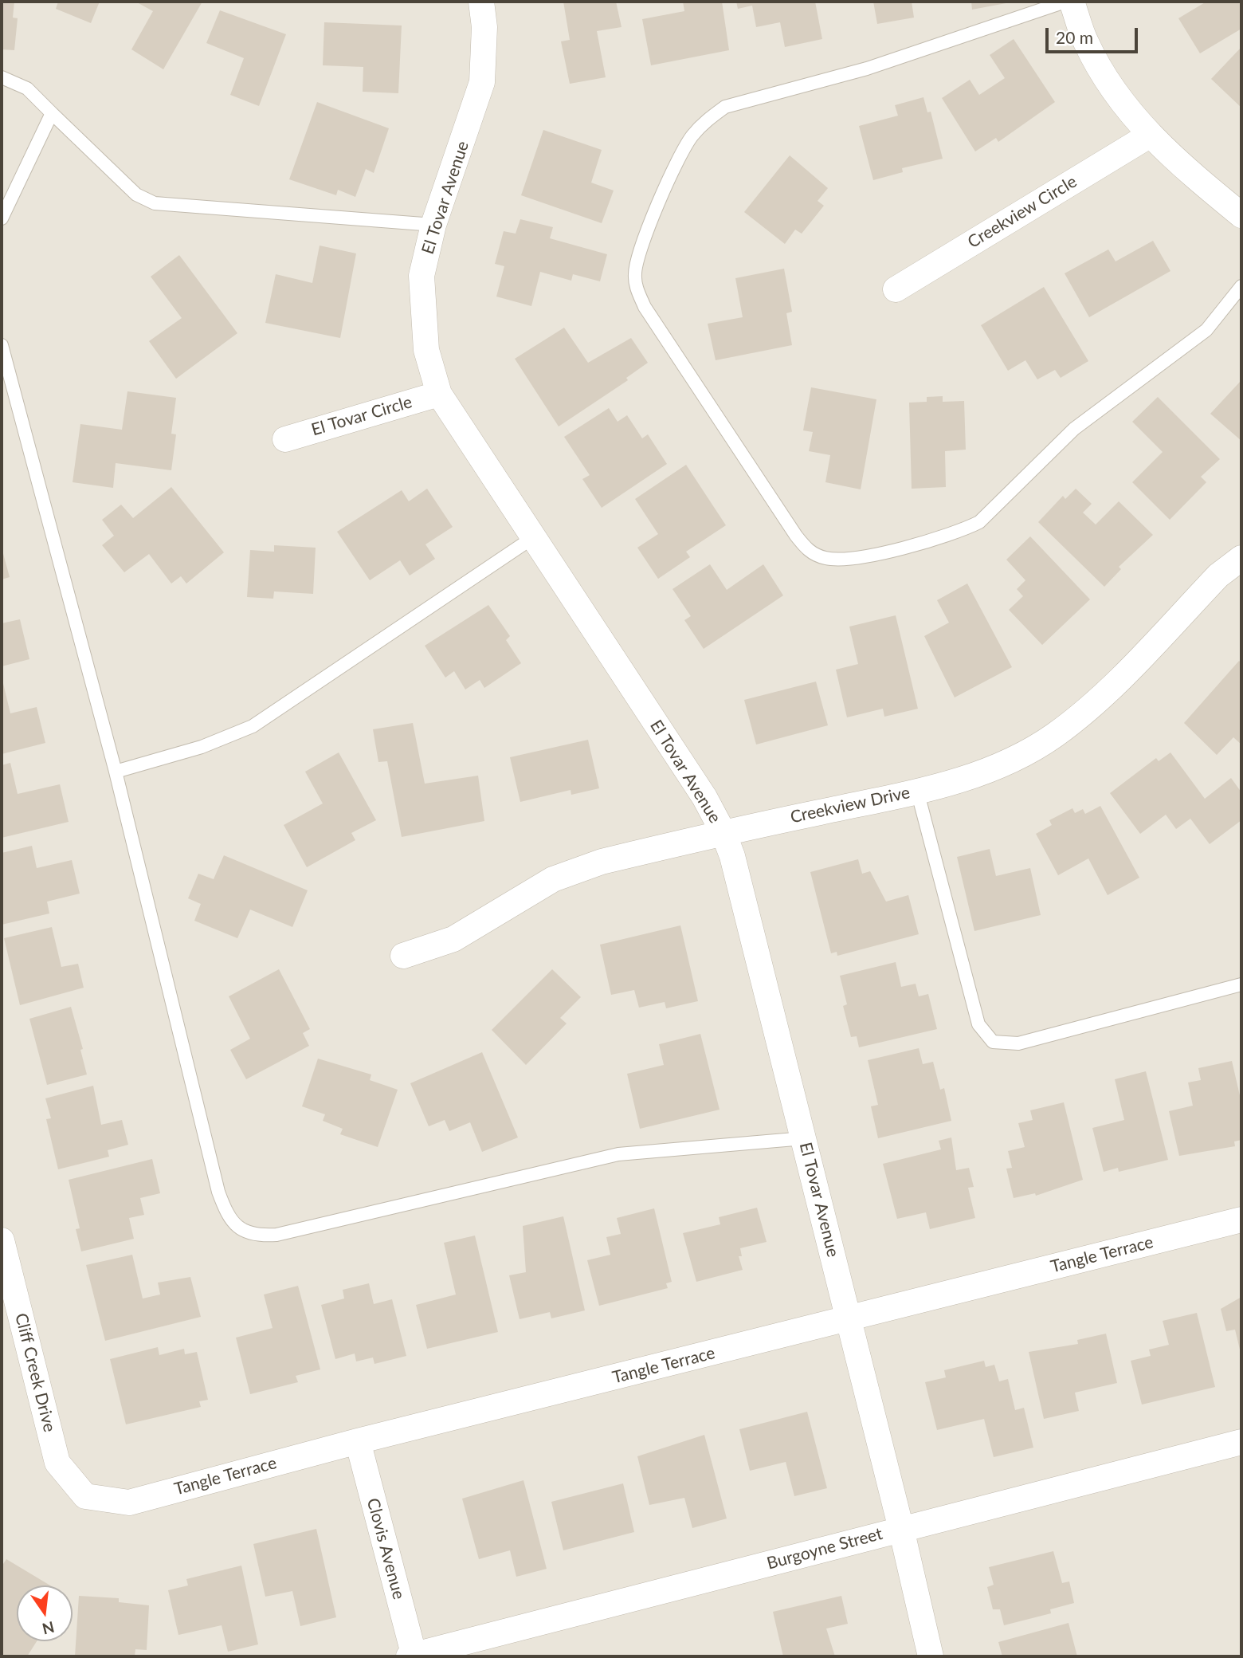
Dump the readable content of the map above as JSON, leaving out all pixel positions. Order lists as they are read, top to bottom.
{
  "streets": {
    "street": [
      "El Tovar Avenue",
      "Creekview Circle",
      "El Tovar Circle",
      "Creekview Drive",
      "Tangle Terrace",
      "Cliff Creek Drive",
      "Clovis Avenue",
      "Burgoyne Street"
    ]
  },
  "crossings": [
    ["El Tovar Avenue", "El Tovar Circle"],
    ["El Tovar Avenue", "Creekview Drive"],
    ["El Tovar Avenue", "Tangle Terrace"],
    ["El Tovar Avenue", "Burgoyne Street"],
    ["Tangle Terrace", "Cliff Creek Drive"],
    ["Tangle Terrace", "Clovis Avenue"],
    ["Clovis Avenue", "Burgoyne Street"]
  ],
  "scale_bar": "20 m",
  "north": "bottom"
}
